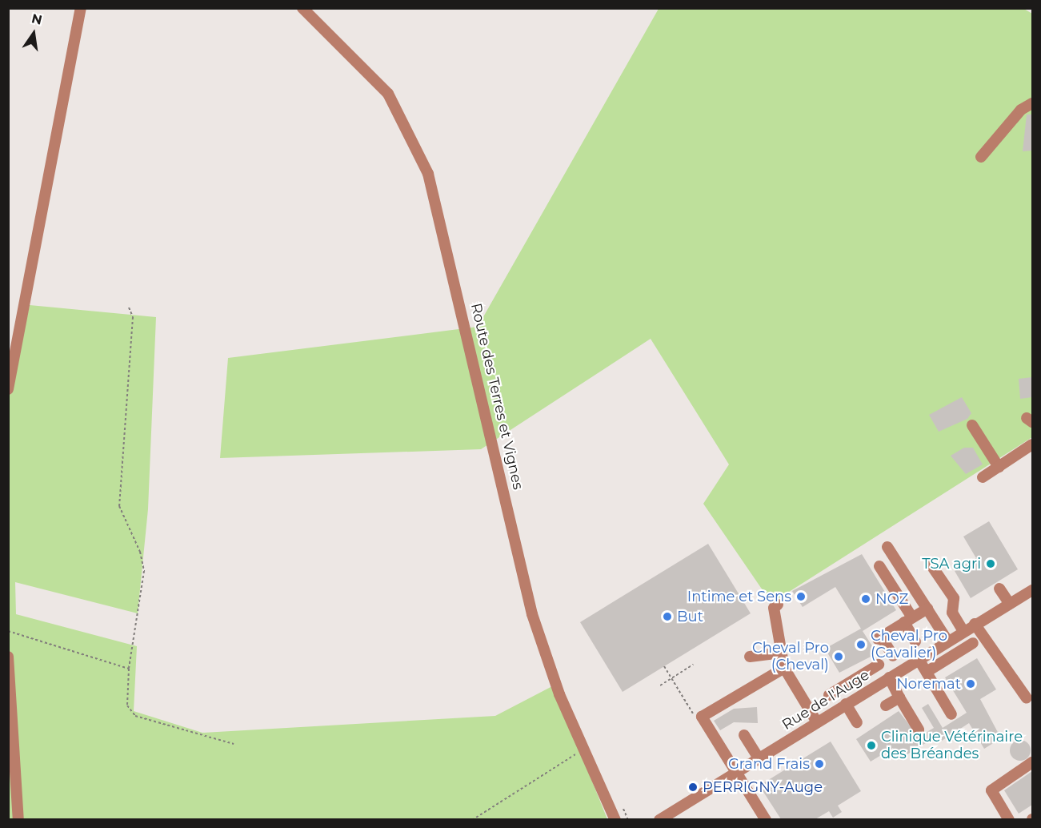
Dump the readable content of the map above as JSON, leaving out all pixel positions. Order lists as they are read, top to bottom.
{
  "streets": {
    "street": ["Route des Terres et Vignes", "Rue de l'Auge"]
  },
  "places": [
    "TSA agri",
    "Intime et Sens",
    "NOZ",
    "But",
    "Cheval Pro (Cavalier)",
    "Cheval Pro (Cheval)",
    "Noremat",
    "Clinique Vétérinaire des Bréandes",
    "Grand Frais",
    "PERRIGNY-Auge"
  ],
  "north": "top"
}
